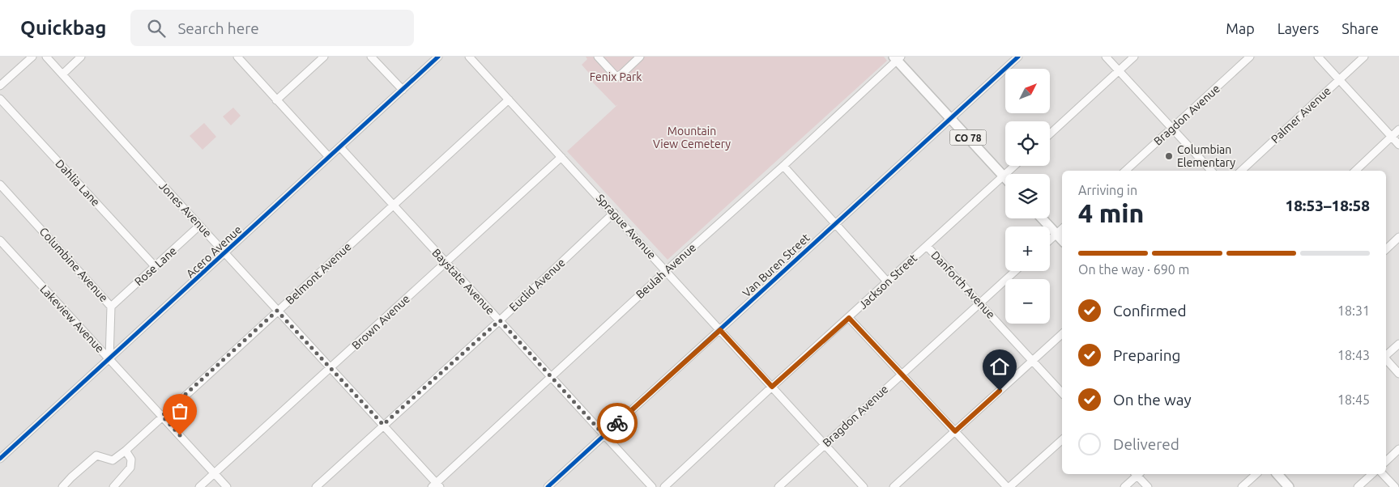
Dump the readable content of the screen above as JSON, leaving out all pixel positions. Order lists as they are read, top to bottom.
{
  "streets": {
    "main road": ["CO 78"],
    "street": [
      "Bragdon Avenue",
      "Palmer Avenue",
      "Dahlia Lane",
      "Jones Avenue",
      "Sprague Avenue",
      "Acero Avenue",
      "Columbine Avenue",
      "Van Buren Street",
      "Rose Lane",
      "Beulah Avenue",
      "Belmont Avenue",
      "Baystate Avenue",
      "Jackson Street",
      "Euclid Avenue",
      "Danforth Avenue",
      "Lakeview Avenue",
      "Brown Avenue"
    ]
  },
  "crossings": [
    ["Bragdon Avenue", "Sprague Avenue"],
    ["Bragdon Avenue", "Danforth Avenue"],
    ["CO 78", "Van Buren Street"],
    ["CO 78", "Beulah Avenue"],
    ["CO 78", "Jackson Street"],
    ["Dahlia Lane", "Rose Lane"],
    ["Jones Avenue", "Acero Avenue"],
    ["Jones Avenue", "Rose Lane"],
    ["Jones Avenue", "Beulah Avenue"],
    ["Jones Avenue", "Belmont Avenue"],
    ["Jones Avenue", "Euclid Avenue"],
    ["Jones Avenue", "Brown Avenue"],
    ["Sprague Avenue", "Van Buren Street"],
    ["Sprague Avenue", "Beulah Avenue"],
    ["Sprague Avenue", "Belmont Avenue"],
    ["Sprague Avenue", "Jackson Street"],
    ["Sprague Avenue", "Euclid Avenue"],
    ["Sprague Avenue", "Brown Avenue"],
    ["Acero Avenue", "Columbine Avenue"],
    ["Acero Avenue", "Baystate Avenue"],
    ["Acero Avenue", "Lakeview Avenue"],
    ["Columbine Avenue", "Rose Lane"],
    ["Columbine Avenue", "Lakeview Avenue"],
    ["Van Buren Street", "Baystate Avenue"],
    ["Beulah Avenue", "Baystate Avenue"],
    ["Belmont Avenue", "Baystate Avenue"],
    ["Belmont Avenue", "Lakeview Avenue"],
    ["Baystate Avenue", "Euclid Avenue"],
    ["Baystate Avenue", "Brown Avenue"],
    ["Jackson Street", "Danforth Avenue"],
    ["Lakeview Avenue", "Brown Avenue"]
  ],
  "parks": ["Fenix Park", "Mountain View Cemetery"],
  "places": ["Columbian Elementary"],
  "north": "top right",
  "page": {
    "header": "Quickbag",
    "search": "Search here",
    "nav": ["Map", "Layers", "Share"],
    "map_buttons": ["+", "−"],
    "heading": ["4 min", "Arriving in", "18:53–18:58"],
    "bar": "On the way · 690 m",
    "list": [
      ["Confirmed", "18:31"],
      ["Preparing", "18:43"],
      ["On the way", "18:45"],
      "Delivered"
    ]
  }
}
